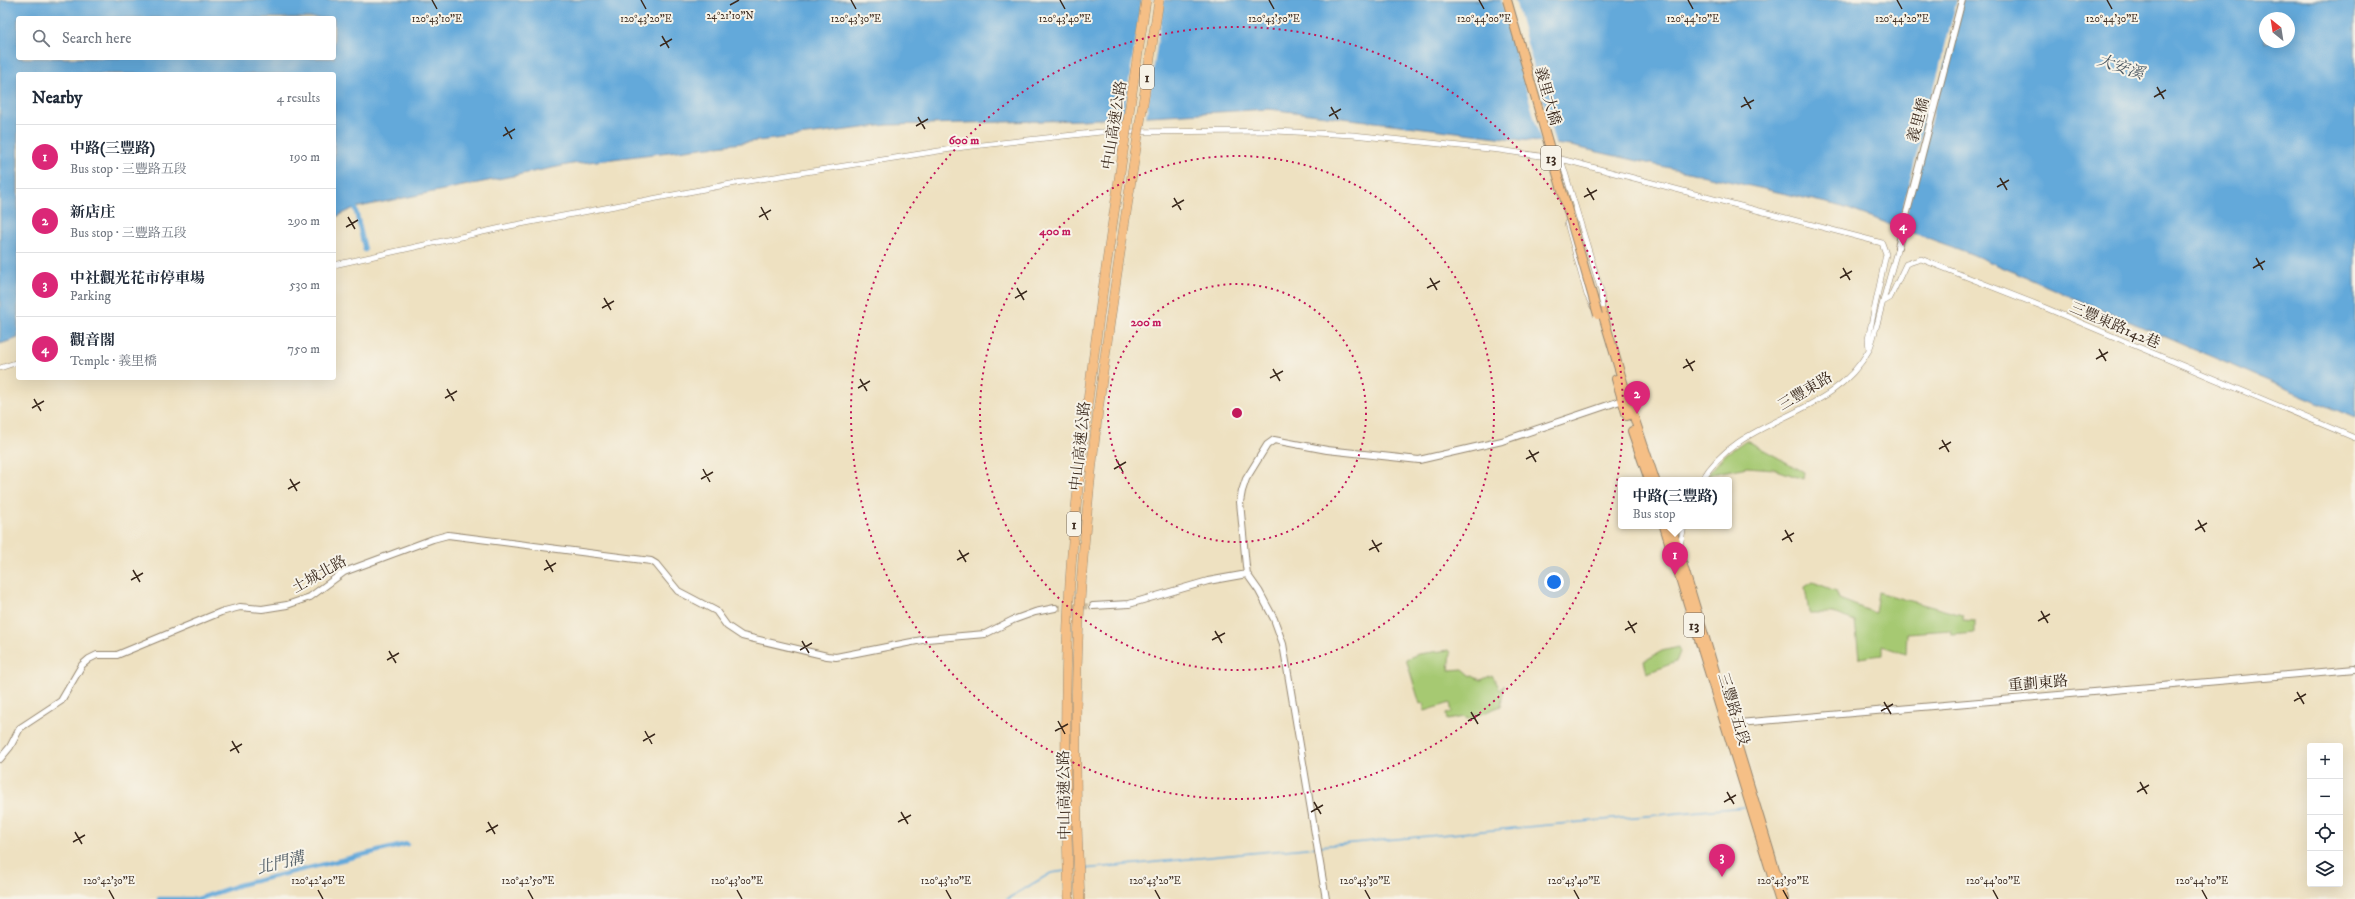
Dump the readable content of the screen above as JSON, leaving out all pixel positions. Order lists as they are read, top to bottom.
{
  "streets": {
    "highway": ["1", "中山高速公路"],
    "main road": ["義里大橋", "13", "三豐路五段"],
    "street": [
      "義里橋",
      "三豐東路142巷",
      "三豐東路",
      "土城北路",
      "重劃東路"
    ]
  },
  "crossings": [
    ["義里大橋", "13"],
    ["義里橋", "三豐東路"],
    ["三豐東路142巷", "三豐東路"],
    ["重劃東路", "三豐路五段"]
  ],
  "water": ["大安溪", "北門溝"],
  "north": "top left",
  "page": {
    "search": "Search here",
    "heading": ["Nearby", "4 results"],
    "list": [
      {
        "mark": "1",
        "name": "中路(三豐路)",
        "note": "Bus stop · 三豐路五段",
        "value": "190 m"
      },
      {
        "mark": "2",
        "name": "新店庄",
        "note": "Bus stop · 三豐路五段",
        "value": "290 m"
      },
      {
        "mark": "3",
        "name": "中社觀光花市停車場",
        "note": "Parking",
        "value": "530 m"
      },
      {
        "mark": "4",
        "name": "觀音閣",
        "note": "Temple · 義里橋",
        "value": "750 m"
      }
    ],
    "pins": [
      "4",
      "2",
      "1",
      "3"
    ],
    "popup": ["中路(三豐路)", "Bus stop"],
    "map_buttons": ["+", "−"]
  },
  "coordinates": [
    "24°21'10\"N",
    "120°44'10\"E",
    "120°43'10\"E",
    "120°43'20\"E",
    "120°43'30\"E",
    "120°43'40\"E",
    "120°43'50\"E",
    "120°44'00\"E",
    "120°44'20\"E",
    "120°44'30\"E",
    "120°42'30\"E",
    "120°42'40\"E",
    "120°42'50\"E",
    "120°43'00\"E"
  ],
  "rings": ["600 m", "400 m", "200 m"]
}
